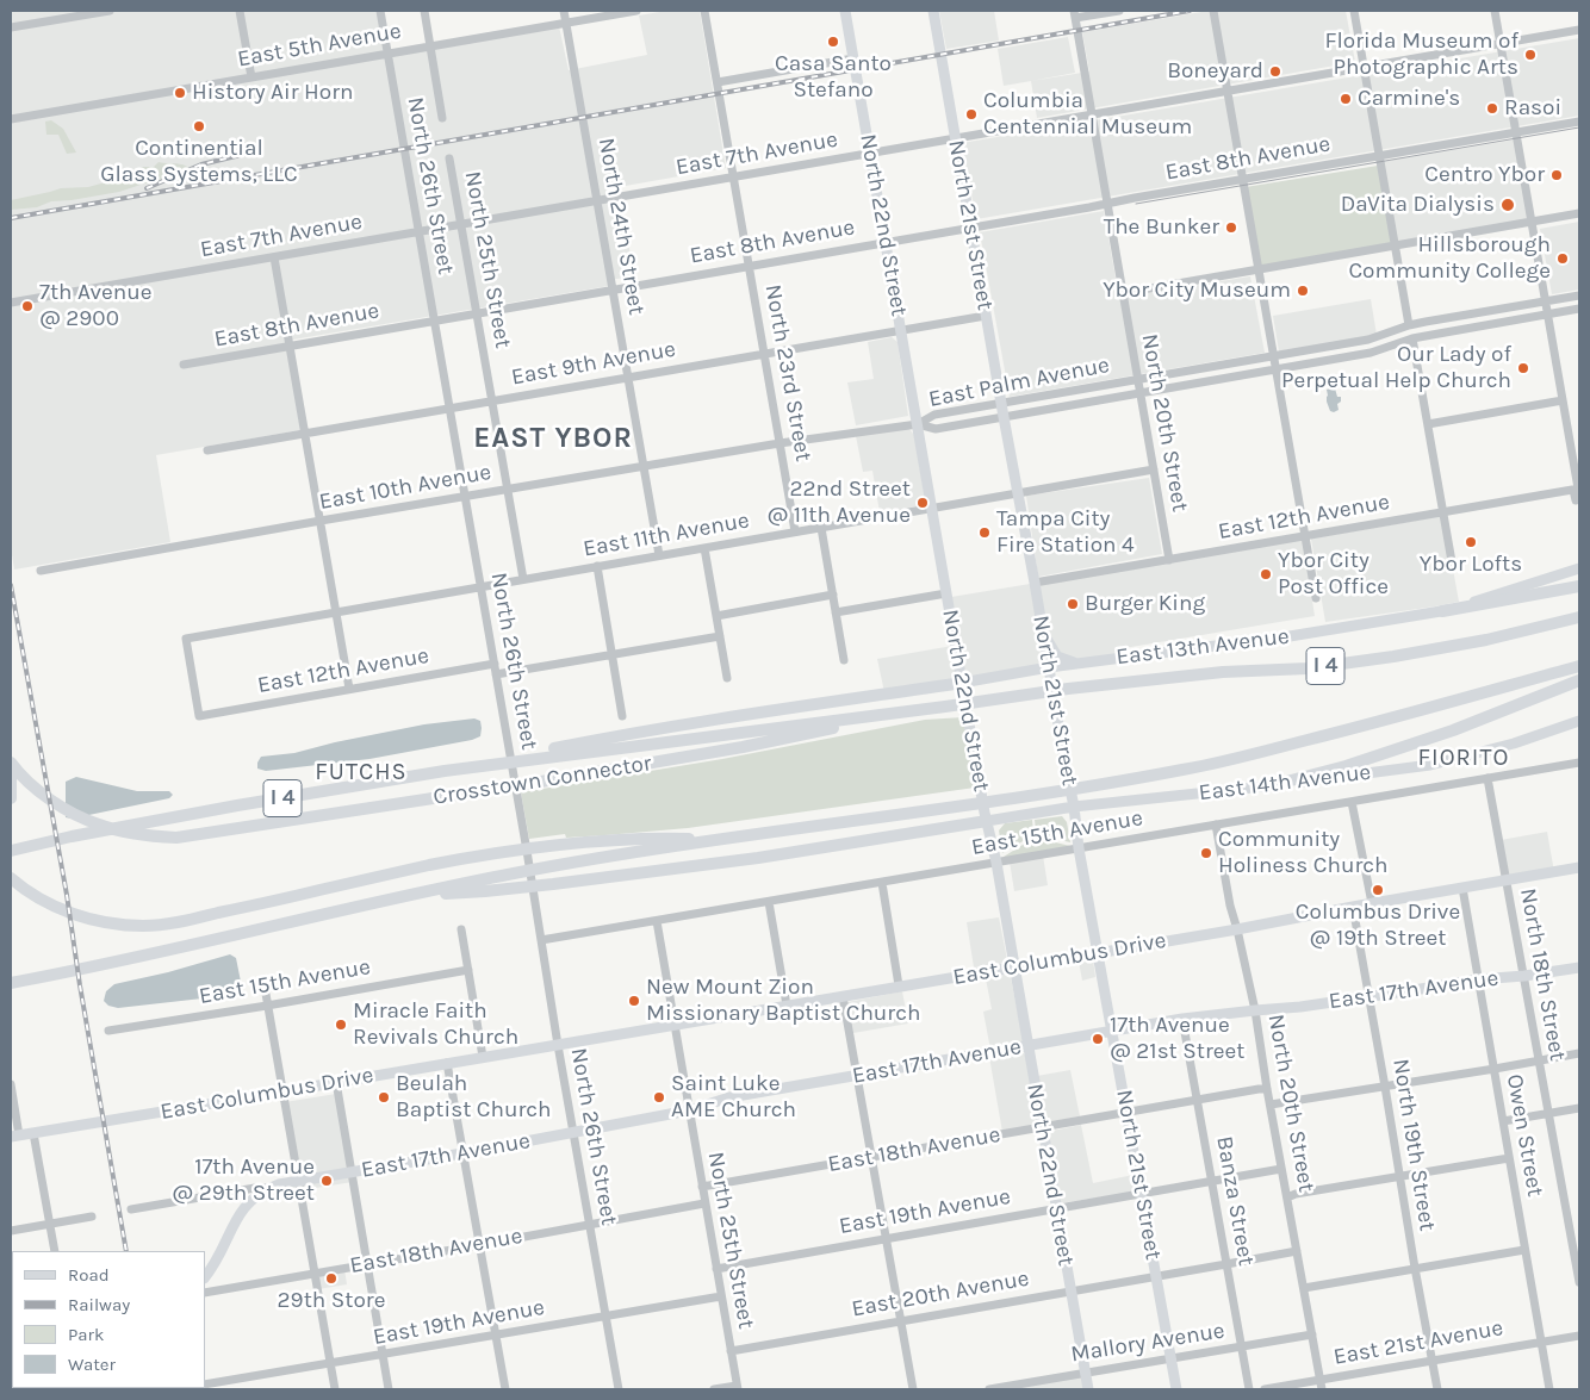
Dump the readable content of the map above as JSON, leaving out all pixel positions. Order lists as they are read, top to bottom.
{
  "streets": {
    "highway": ["I 4", "Crosstown Connector"],
    "main road": [
      "North 22nd Street",
      "North 21st Street",
      "East 13th Avenue",
      "East 14th Avenue",
      "East Columbus Drive",
      "East 17th Avenue"
    ],
    "street": [
      "East 5th Avenue",
      "East 7th Avenue",
      "East 8th Avenue",
      "North 26th Street",
      "North 24th Street",
      "North 25th Street",
      "East 9th Avenue",
      "North 23rd Street",
      "East Palm Avenue",
      "North 20th Street",
      "East 10th Avenue",
      "East 12th Avenue",
      "East 11th Avenue",
      "East 15th Avenue",
      "North 18th Street",
      "Owen Street",
      "North 19th Street",
      "East 18th Avenue",
      "Banza Street",
      "East 19th Avenue",
      "East 20th Avenue",
      "Mallory Avenue",
      "East 21st Avenue"
    ]
  },
  "crossings": [
    ["East 5th Avenue", "North 26th Street"],
    ["East 5th Avenue", "North 24th Street"],
    ["East 7th Avenue", "North 26th Street"],
    ["East 7th Avenue", "North 22nd Street"],
    ["East 7th Avenue", "North 21st Street"],
    ["East 7th Avenue", "North 24th Street"],
    ["East 7th Avenue", "North 25th Street"],
    ["East 7th Avenue", "North 23rd Street"],
    ["East 7th Avenue", "North 20th Street"],
    ["East 8th Avenue", "North 26th Street"],
    ["East 8th Avenue", "North 22nd Street"],
    ["East 8th Avenue", "North 21st Street"],
    ["East 8th Avenue", "North 24th Street"],
    ["East 8th Avenue", "North 25th Street"],
    ["East 8th Avenue", "North 23rd Street"],
    ["East 8th Avenue", "North 20th Street"],
    ["North 26th Street", "East 9th Avenue"],
    ["North 26th Street", "East 10th Avenue"],
    ["North 26th Street", "East 12th Avenue"],
    ["North 26th Street", "East 11th Avenue"],
    ["North 26th Street", "East 15th Avenue"],
    ["North 26th Street", "East Columbus Drive"],
    ["North 26th Street", "East 17th Avenue"],
    ["North 26th Street", "East 18th Avenue"],
    ["North 26th Street", "East 19th Avenue"],
    ["North 22nd Street", "East 9th Avenue"],
    ["North 22nd Street", "East Palm Avenue"],
    ["North 22nd Street", "East 10th Avenue"],
    ["North 22nd Street", "East 11th Avenue"],
    ["North 22nd Street", "East 13th Avenue"],
    ["North 22nd Street", "East 14th Avenue"],
    ["North 22nd Street", "East 15th Avenue"],
    ["North 22nd Street", "East Columbus Drive"],
    ["North 22nd Street", "East 17th Avenue"],
    ["North 22nd Street", "East 18th Avenue"],
    ["North 22nd Street", "East 19th Avenue"],
    ["North 22nd Street", "East 20th Avenue"],
    ["North 22nd Street", "Mallory Avenue"],
    ["North 21st Street", "East 9th Avenue"],
    ["North 21st Street", "East Palm Avenue"],
    ["North 21st Street", "East 12th Avenue"],
    ["North 21st Street", "East 11th Avenue"],
    ["North 21st Street", "East 13th Avenue"],
    ["North 21st Street", "East 14th Avenue"],
    ["North 21st Street", "East 15th Avenue"],
    ["North 21st Street", "East Columbus Drive"],
    ["North 21st Street", "East 17th Avenue"],
    ["North 21st Street", "East 18th Avenue"],
    ["North 21st Street", "East 19th Avenue"],
    ["North 21st Street", "East 20th Avenue"],
    ["North 21st Street", "Mallory Avenue"],
    ["North 24th Street", "East 9th Avenue"],
    ["North 24th Street", "East 10th Avenue"],
    ["North 24th Street", "East 11th Avenue"],
    ["North 25th Street", "East 9th Avenue"],
    ["North 25th Street", "East 10th Avenue"],
    ["North 25th Street", "East 11th Avenue"],
    ["North 25th Street", "East 15th Avenue"],
    ["North 25th Street", "East Columbus Drive"],
    ["North 25th Street", "East 17th Avenue"],
    ["North 25th Street", "East 18th Avenue"],
    ["North 25th Street", "East 19th Avenue"],
    ["North 25th Street", "East 20th Avenue"],
    ["East 9th Avenue", "North 23rd Street"],
    ["North 23rd Street", "East 10th Avenue"],
    ["North 23rd Street", "East 11th Avenue"],
    ["East Palm Avenue", "North 20th Street"],
    ["East Palm Avenue", "East 10th Avenue"],
    ["North 20th Street", "East 12th Avenue"],
    ["North 20th Street", "East 11th Avenue"],
    ["North 20th Street", "East 15th Avenue"],
    ["North 20th Street", "East Columbus Drive"],
    ["North 20th Street", "East 17th Avenue"],
    ["North 20th Street", "East 18th Avenue"],
    ["North 20th Street", "East 19th Avenue"],
    ["North 20th Street", "East 20th Avenue"],
    ["North 20th Street", "Mallory Avenue"],
    ["North 20th Street", "East 21st Avenue"],
    ["East 12th Avenue", "East 11th Avenue"],
    ["I 4", "Crosstown Connector"],
    ["East 15th Avenue", "North 18th Street"],
    ["East Columbus Drive", "North 18th Street"],
    ["East Columbus Drive", "Owen Street"],
    ["East Columbus Drive", "North 19th Street"],
    ["North 18th Street", "East 17th Avenue"],
    ["East 17th Avenue", "Owen Street"],
    ["East 17th Avenue", "North 19th Street"],
    ["East 17th Avenue", "Banza Street"],
    ["Owen Street", "East 21st Avenue"],
    ["North 19th Street", "East 21st Avenue"],
    ["East 18th Avenue", "Banza Street"],
    ["Banza Street", "East 19th Avenue"],
    ["Banza Street", "East 20th Avenue"],
    ["Banza Street", "Mallory Avenue"]
  ],
  "districts": ["EAST YBOR", "FIORITO", "FUTCHS"],
  "places": [
    "Casa Santo Stefano",
    "Florida Museum of Photographic Arts",
    "Boneyard",
    "History Air Horn",
    "Carmine's",
    "Rasoi",
    "Columbia Centennial Museum",
    "Continential Glass Systems, LLC",
    "Centro Ybor",
    "DaVita Dialysis",
    "The Bunker",
    "Hillsborough Community College",
    "Ybor City Museum",
    "7th Avenue @ 2900",
    "Our Lady of Perpetual Help Church",
    "22nd Street @ 11th Avenue",
    "Tampa City Fire Station 4",
    "Ybor Lofts",
    "Ybor City Post Office",
    "Burger King",
    "Community Holiness Church",
    "Columbus Drive @ 19th Street",
    "New Mount Zion Missionary Baptist Church",
    "Miracle Faith Revivals Church",
    "17th Avenue @ 21st Street",
    "Beulah Baptist Church",
    "Saint Luke AME Church",
    "17th Avenue @ 29th Street",
    "29th Store"
  ],
  "legend": [
    "Road",
    "Railway",
    "Park",
    "Water"
  ]
}
